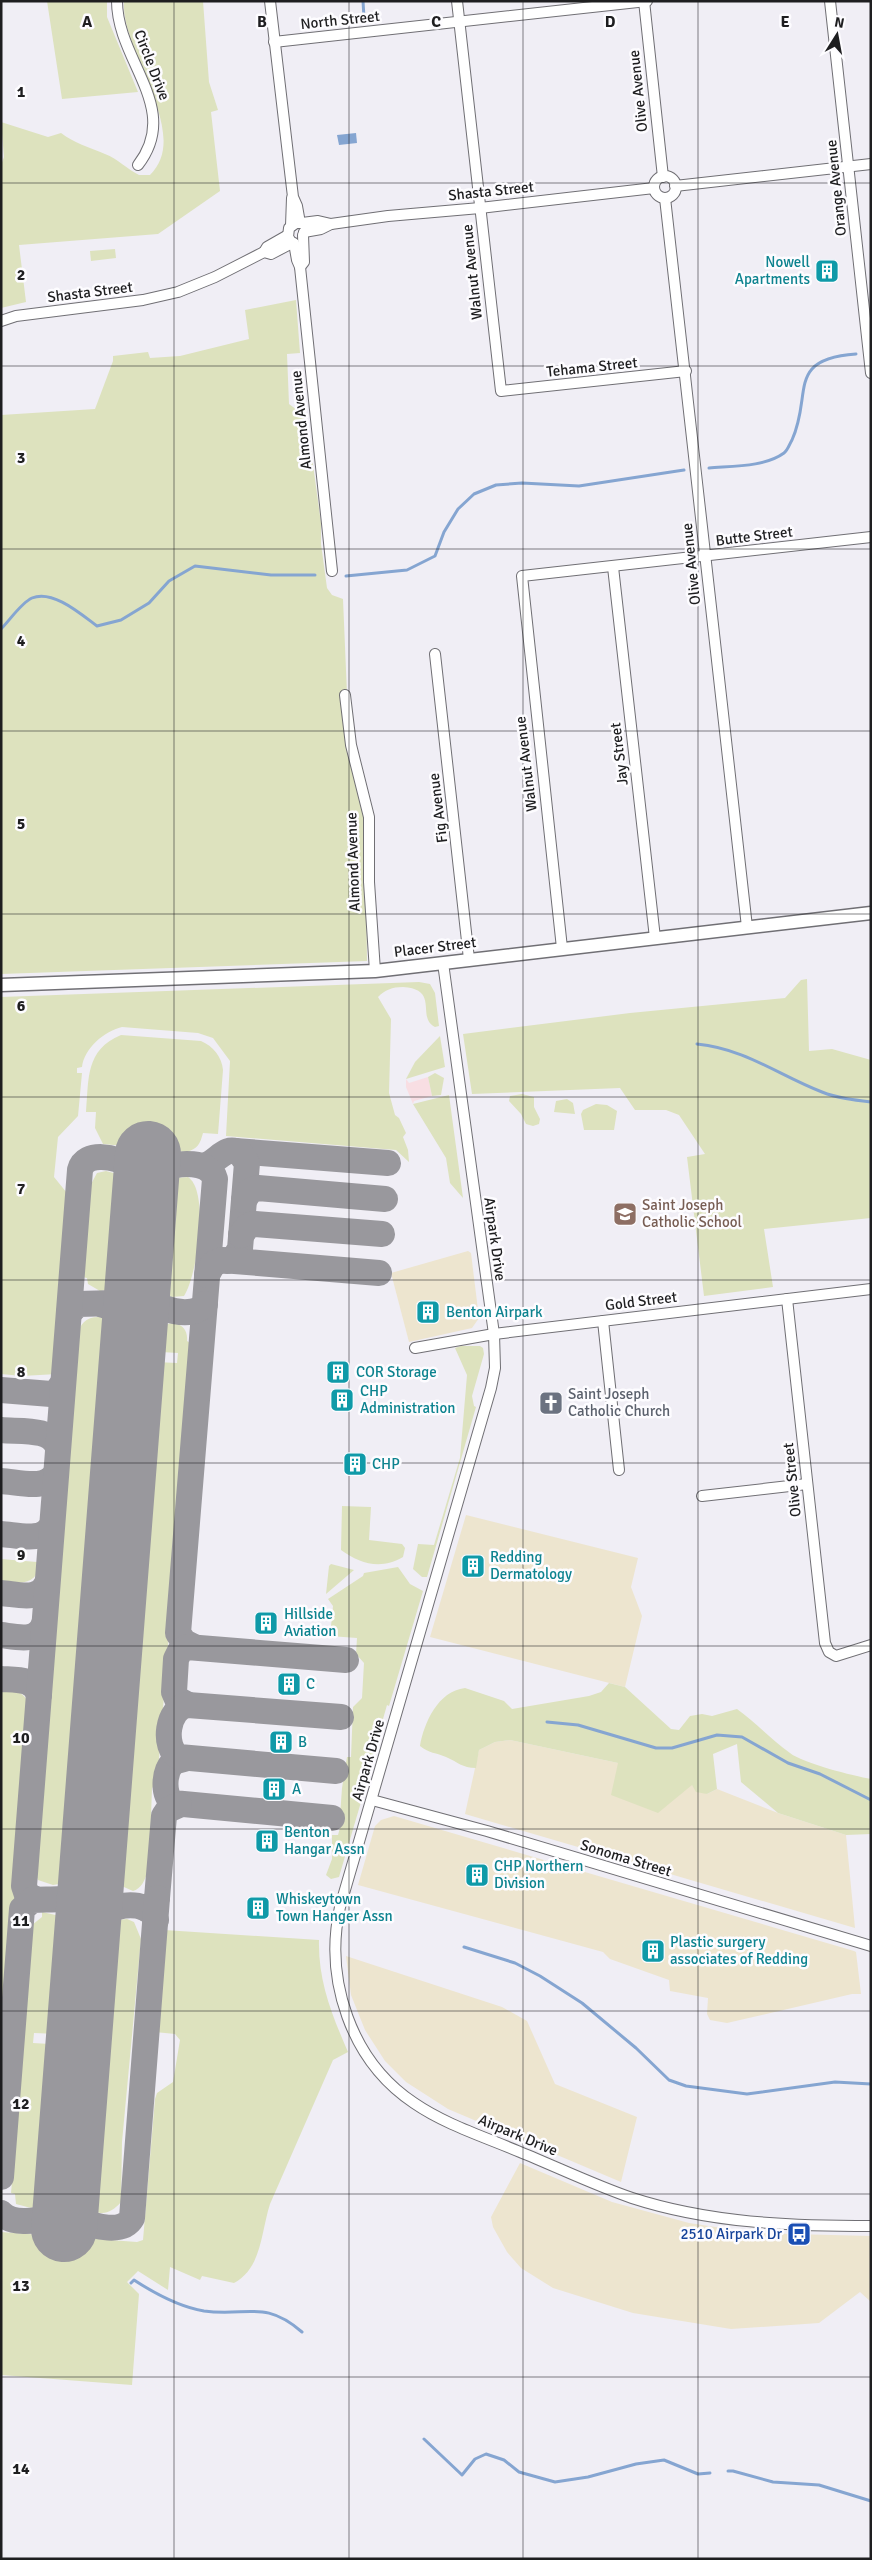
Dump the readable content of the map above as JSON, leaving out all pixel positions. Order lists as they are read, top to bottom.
{
  "streets": {
    "main road": ["Placer Street"],
    "street": [
      "North Street",
      "Circle Drive",
      "Olive Avenue",
      "Orange Avenue",
      "Shasta Street",
      "Walnut Avenue",
      "Tehama Street",
      "Almond Avenue",
      "Butte Street",
      "Jay Street",
      "Fig Avenue",
      "Airpark Drive",
      "Gold Street",
      "Olive Street",
      "Sonoma Street"
    ]
  },
  "crossings": [
    ["North Street", "Olive Avenue"],
    ["North Street", "Walnut Avenue"],
    ["North Street", "Almond Avenue"],
    ["Olive Avenue", "Shasta Street"],
    ["Olive Avenue", "Tehama Street"],
    ["Olive Avenue", "Butte Street"],
    ["Olive Avenue", "Placer Street"],
    ["Shasta Street", "Walnut Avenue"],
    ["Shasta Street", "Almond Avenue"],
    ["Walnut Avenue", "Tehama Street"],
    ["Walnut Avenue", "Butte Street"],
    ["Walnut Avenue", "Placer Street"],
    ["Almond Avenue", "Placer Street"],
    ["Butte Street", "Jay Street"],
    ["Jay Street", "Placer Street"],
    ["Fig Avenue", "Placer Street"],
    ["Placer Street", "Airpark Drive"],
    ["Airpark Drive", "Gold Street"],
    ["Airpark Drive", "Sonoma Street"],
    ["Gold Street", "Olive Street"]
  ],
  "places": {
    "building": [
      "Nowell Apartments",
      "Benton Airpark",
      "COR Storage",
      "CHP Administration",
      "CHP",
      "Redding Dermatology",
      "Hillside Aviation",
      "C",
      "B",
      "A",
      "Benton Hangar Assn",
      "CHP Northern Division",
      "Whiskeytown Town Hanger Assn",
      "Plastic surgery associates of Redding"
    ],
    "school or university": ["Saint Joseph Catholic School"],
    "church": ["Saint Joseph Catholic Church"],
    "bus stop": ["2510 Airpark Dr"]
  },
  "north": "top",
  "grid": {
    "columns": [
      "A",
      "B",
      "C",
      "D",
      "E"
    ],
    "rows": [
      "1",
      "2",
      "3",
      "4",
      "5",
      "6",
      "7",
      "8",
      "9",
      "10",
      "11",
      "12",
      "13",
      "14"
    ]
  }
}
